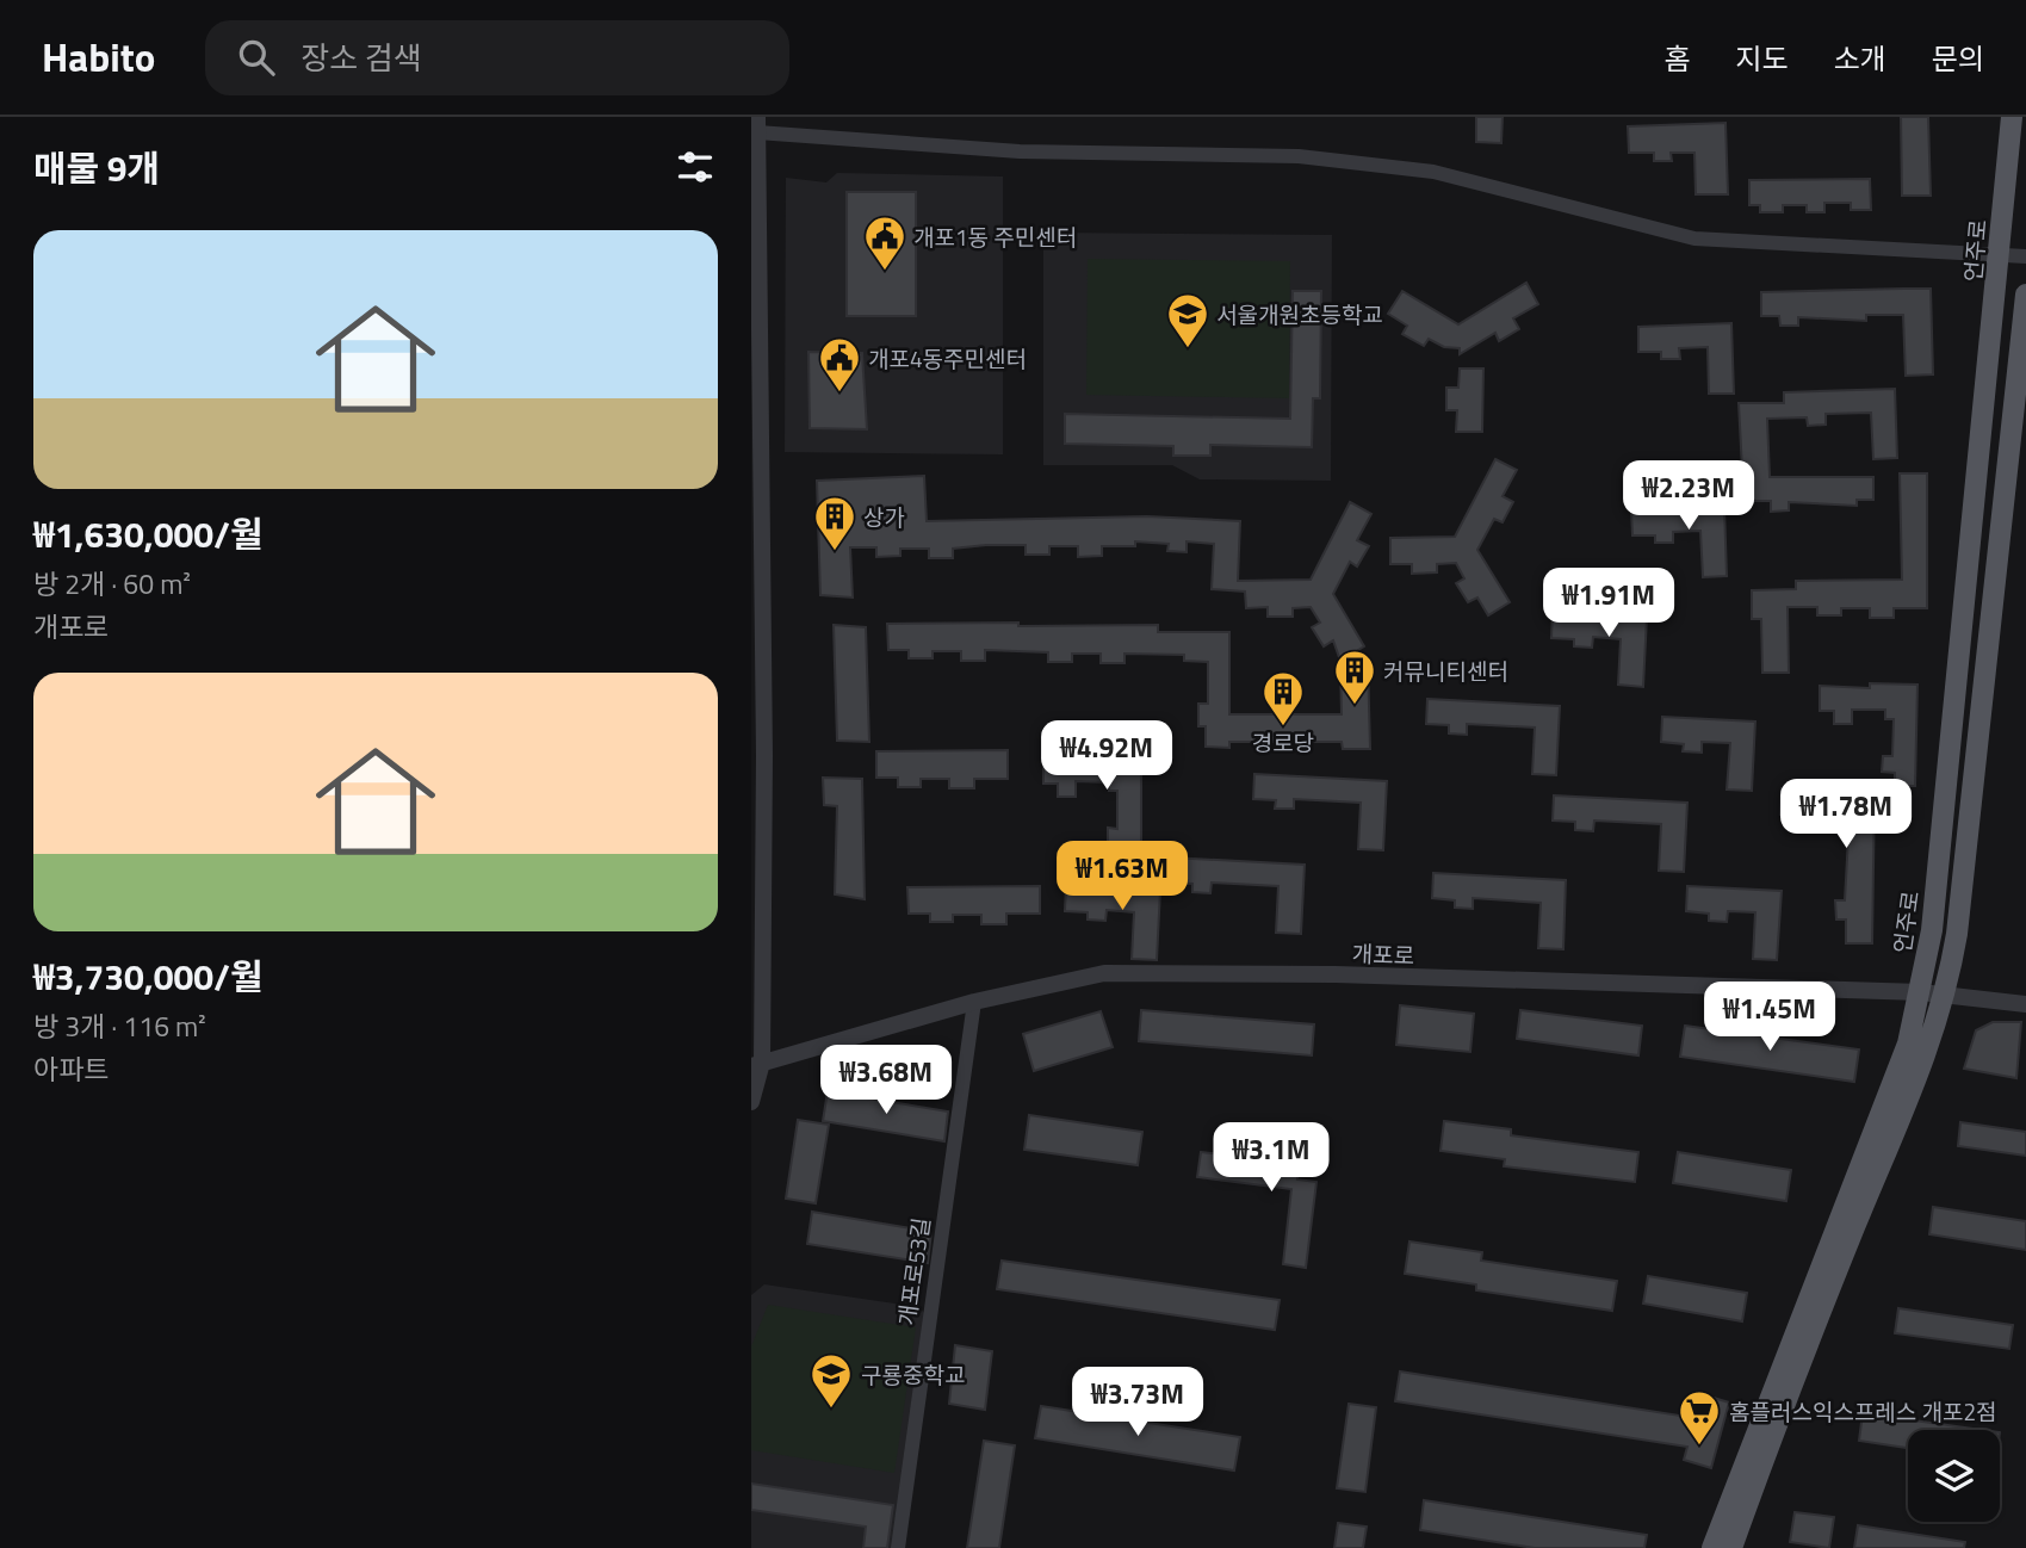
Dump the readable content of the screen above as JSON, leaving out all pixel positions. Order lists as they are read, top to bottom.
{
  "streets": {
    "main road": ["언주로"],
    "street": ["개포로", "개포로53길"]
  },
  "crossings": [
    ["언주로", "개포로"],
    ["개포로", "개포로53길"]
  ],
  "places": {
    "public building": ["개포1동 주민센터", "개포4동주민센터"],
    "school or university": ["서울개원초등학교", "구룡중학교"],
    "building": ["상가", "커뮤니티센터", "경로당"],
    "supermarket": ["홈플러스익스프레스 개포2점"]
  },
  "page": {
    "header": "Habito",
    "search": "장소 검색",
    "nav": [
      "홈",
      "지도",
      "소개",
      "문의"
    ],
    "heading": "매물 9개",
    "list": [
      {
        "name": "₩1,630,000/월",
        "note": "방 2개 · 60 m² · 개포로"
      },
      {
        "name": "₩3,730,000/월",
        "note": "방 3개 · 116 m² · 아파트"
      }
    ],
    "price": [
      "₩2.23M",
      "₩1.91M",
      "₩4.92M",
      "₩1.78M",
      "₩1.63M",
      "₩1.45M",
      "₩3.68M",
      "₩3.1M",
      "₩3.73M"
    ]
  }
}
